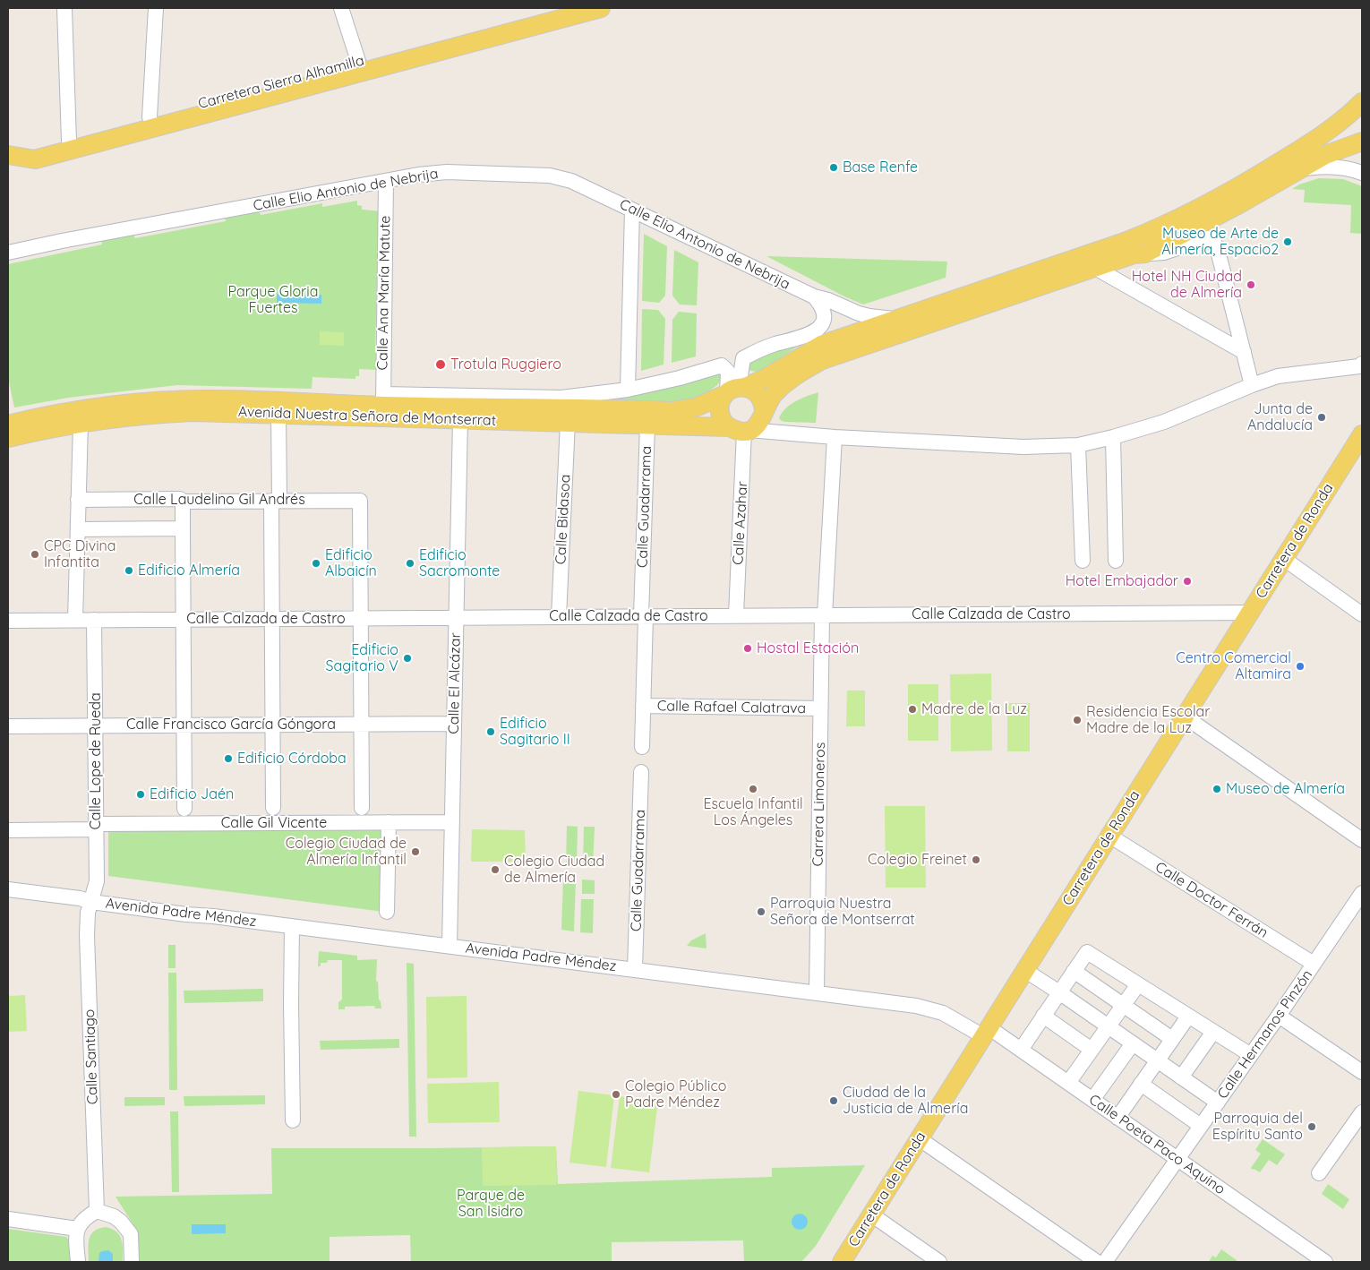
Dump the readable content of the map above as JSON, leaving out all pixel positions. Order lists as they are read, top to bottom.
{
  "streets": {
    "main road": ["Carretera Sierra Alhamilla", "Avenida Nuestra Señora de Montserrat", "Carretera de Ronda"],
    "street": [
      "Calle Elio Antonio de Nebrija",
      "Calle Ana María Matute",
      "Calle Laudelino Gil Andrés",
      "Calle Guadarrama",
      "Calle Bidasoa",
      "Calle Azahar",
      "Calle Calzada de Castro",
      "Calle El Alcázar",
      "Calle Rafael Calatrava",
      "Calle Francisco García Góngora",
      "Calle Lope de Rueda",
      "Carrera Limoneros",
      "Calle Gil Vicente",
      "Calle Doctor Ferrán",
      "Avenida Padre Méndez",
      "Calle Hermanos Pinzón",
      "Calle Santiago",
      "Calle Poeta Paco Aquino"
    ]
  },
  "crossings": [
    ["Calle Elio Antonio de Nebrija", "Calle Ana María Matute"],
    ["Calle Elio Antonio de Nebrija", "Avenida Nuestra Señora de Montserrat"],
    ["Calle Ana María Matute", "Avenida Nuestra Señora de Montserrat"],
    ["Avenida Nuestra Señora de Montserrat", "Calle Guadarrama"],
    ["Avenida Nuestra Señora de Montserrat", "Calle Bidasoa"],
    ["Avenida Nuestra Señora de Montserrat", "Calle Azahar"],
    ["Avenida Nuestra Señora de Montserrat", "Calle El Alcázar"],
    ["Calle Laudelino Gil Andrés", "Calle Calzada de Castro"],
    ["Calle Guadarrama", "Calle Calzada de Castro"],
    ["Calle Guadarrama", "Calle Rafael Calatrava"],
    ["Calle Guadarrama", "Avenida Padre Méndez"],
    ["Calle Bidasoa", "Calle Calzada de Castro"],
    ["Calle Azahar", "Calle Calzada de Castro"],
    ["Carretera de Ronda", "Calle Calzada de Castro"],
    ["Carretera de Ronda", "Calle Doctor Ferrán"],
    ["Carretera de Ronda", "Avenida Padre Méndez"],
    ["Carretera de Ronda", "Calle Poeta Paco Aquino"],
    ["Calle Calzada de Castro", "Calle El Alcázar"],
    ["Calle Calzada de Castro", "Calle Lope de Rueda"],
    ["Calle Calzada de Castro", "Carrera Limoneros"],
    ["Calle El Alcázar", "Calle Francisco García Góngora"],
    ["Calle El Alcázar", "Calle Gil Vicente"],
    ["Calle El Alcázar", "Avenida Padre Méndez"],
    ["Calle Rafael Calatrava", "Carrera Limoneros"],
    ["Calle Francisco García Góngora", "Calle Lope de Rueda"],
    ["Calle Lope de Rueda", "Calle Gil Vicente"],
    ["Calle Lope de Rueda", "Avenida Padre Méndez"],
    ["Calle Lope de Rueda", "Calle Santiago"],
    ["Carrera Limoneros", "Avenida Padre Méndez"],
    ["Calle Doctor Ferrán", "Calle Hermanos Pinzón"],
    ["Avenida Padre Méndez", "Calle Santiago"],
    ["Avenida Padre Méndez", "Calle Poeta Paco Aquino"],
    ["Calle Hermanos Pinzón", "Calle Poeta Paco Aquino"]
  ],
  "parks": ["Parque Gloria Fuertes", "Parque de San Isidro"],
  "places": [
    "Base Renfe",
    "Museo de Arte de Almería, Espacio2",
    "Hotel NH Ciudad de Almería",
    "Trotula Ruggiero",
    "Junta de Andalucía",
    "CPC Divina Infantita",
    "Edificio Albaicín",
    "Edificio Sacromonte",
    "Edificio Almería",
    "Hotel Embajador",
    "Hostal Estación",
    "Edificio Sagitario V",
    "Centro Comercial Altamira",
    "Madre de la Luz",
    "Residencia Escolar Madre de la Luz",
    "Edificio Sagitario II",
    "Edificio Córdoba",
    "Escuela Infantil Los Ángeles",
    "Museo de Almería",
    "Edificio Jaén",
    "Colegio Ciudad de Almería Infantil",
    "Colegio Freinet",
    "Colegio Ciudad de Almería",
    "Parroquia Nuestra Señora de Montserrat",
    "Colegio Público Padre Méndez",
    "Ciudad de la Justicia de Almería",
    "Parroquia del Espíritu Santo"
  ]
}
